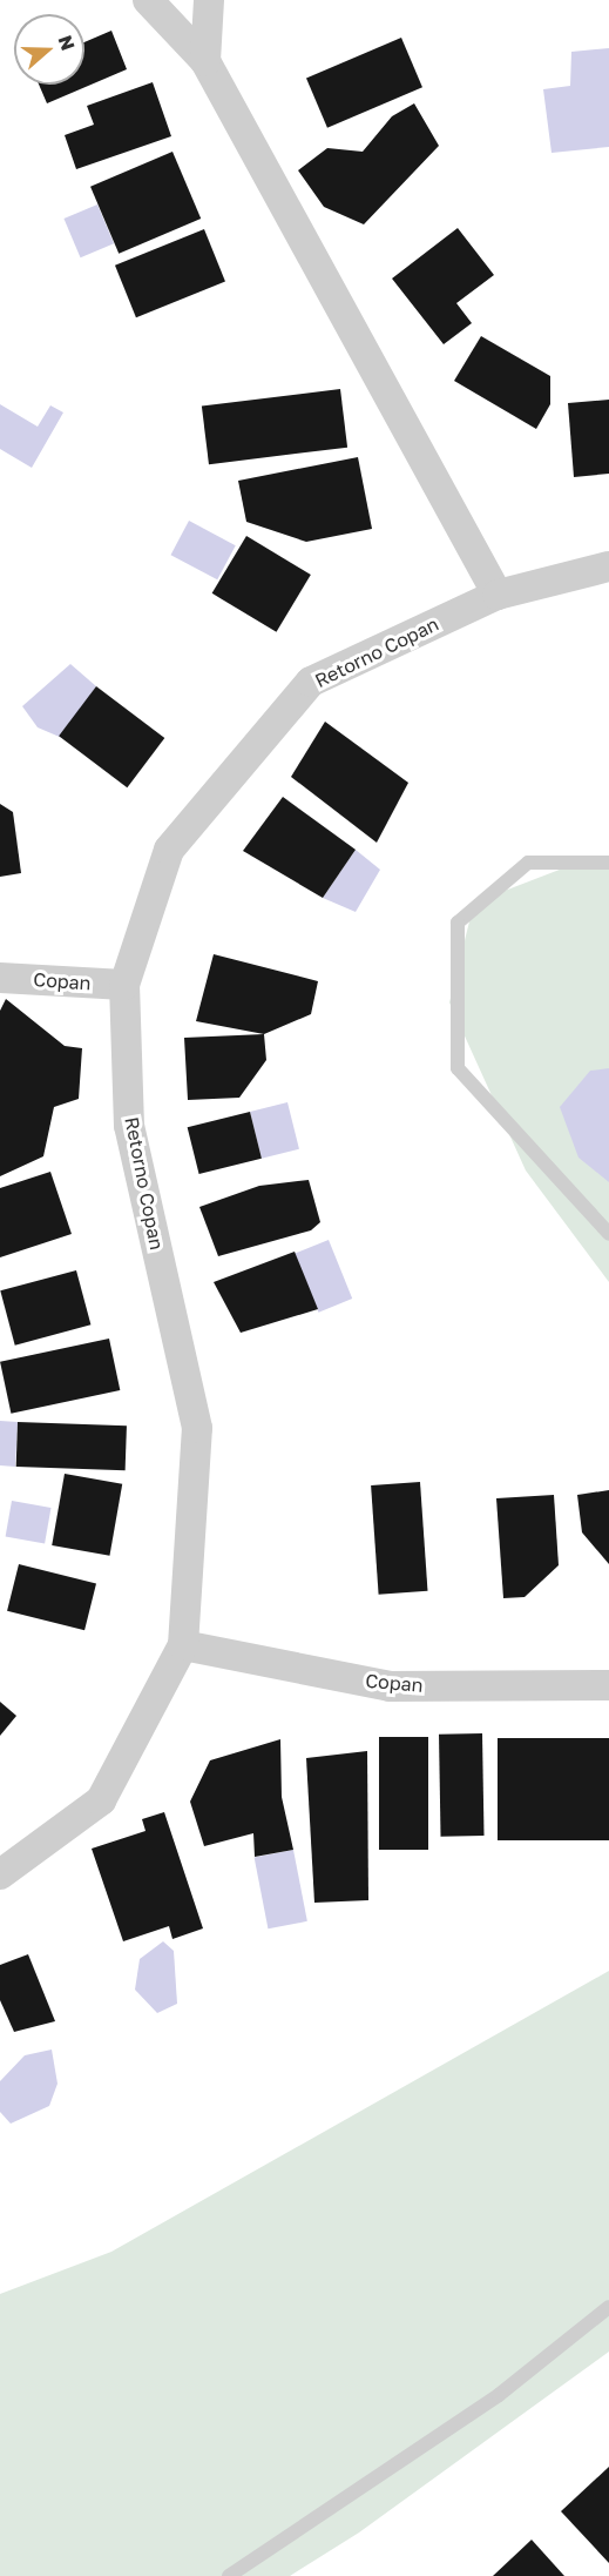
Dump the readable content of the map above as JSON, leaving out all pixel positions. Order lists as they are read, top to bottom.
{
  "streets": {
    "street": ["Retorno Copan", "Copan"]
  },
  "crossings": [
    ["Retorno Copan", "Copan"]
  ],
  "north": "right"
}
